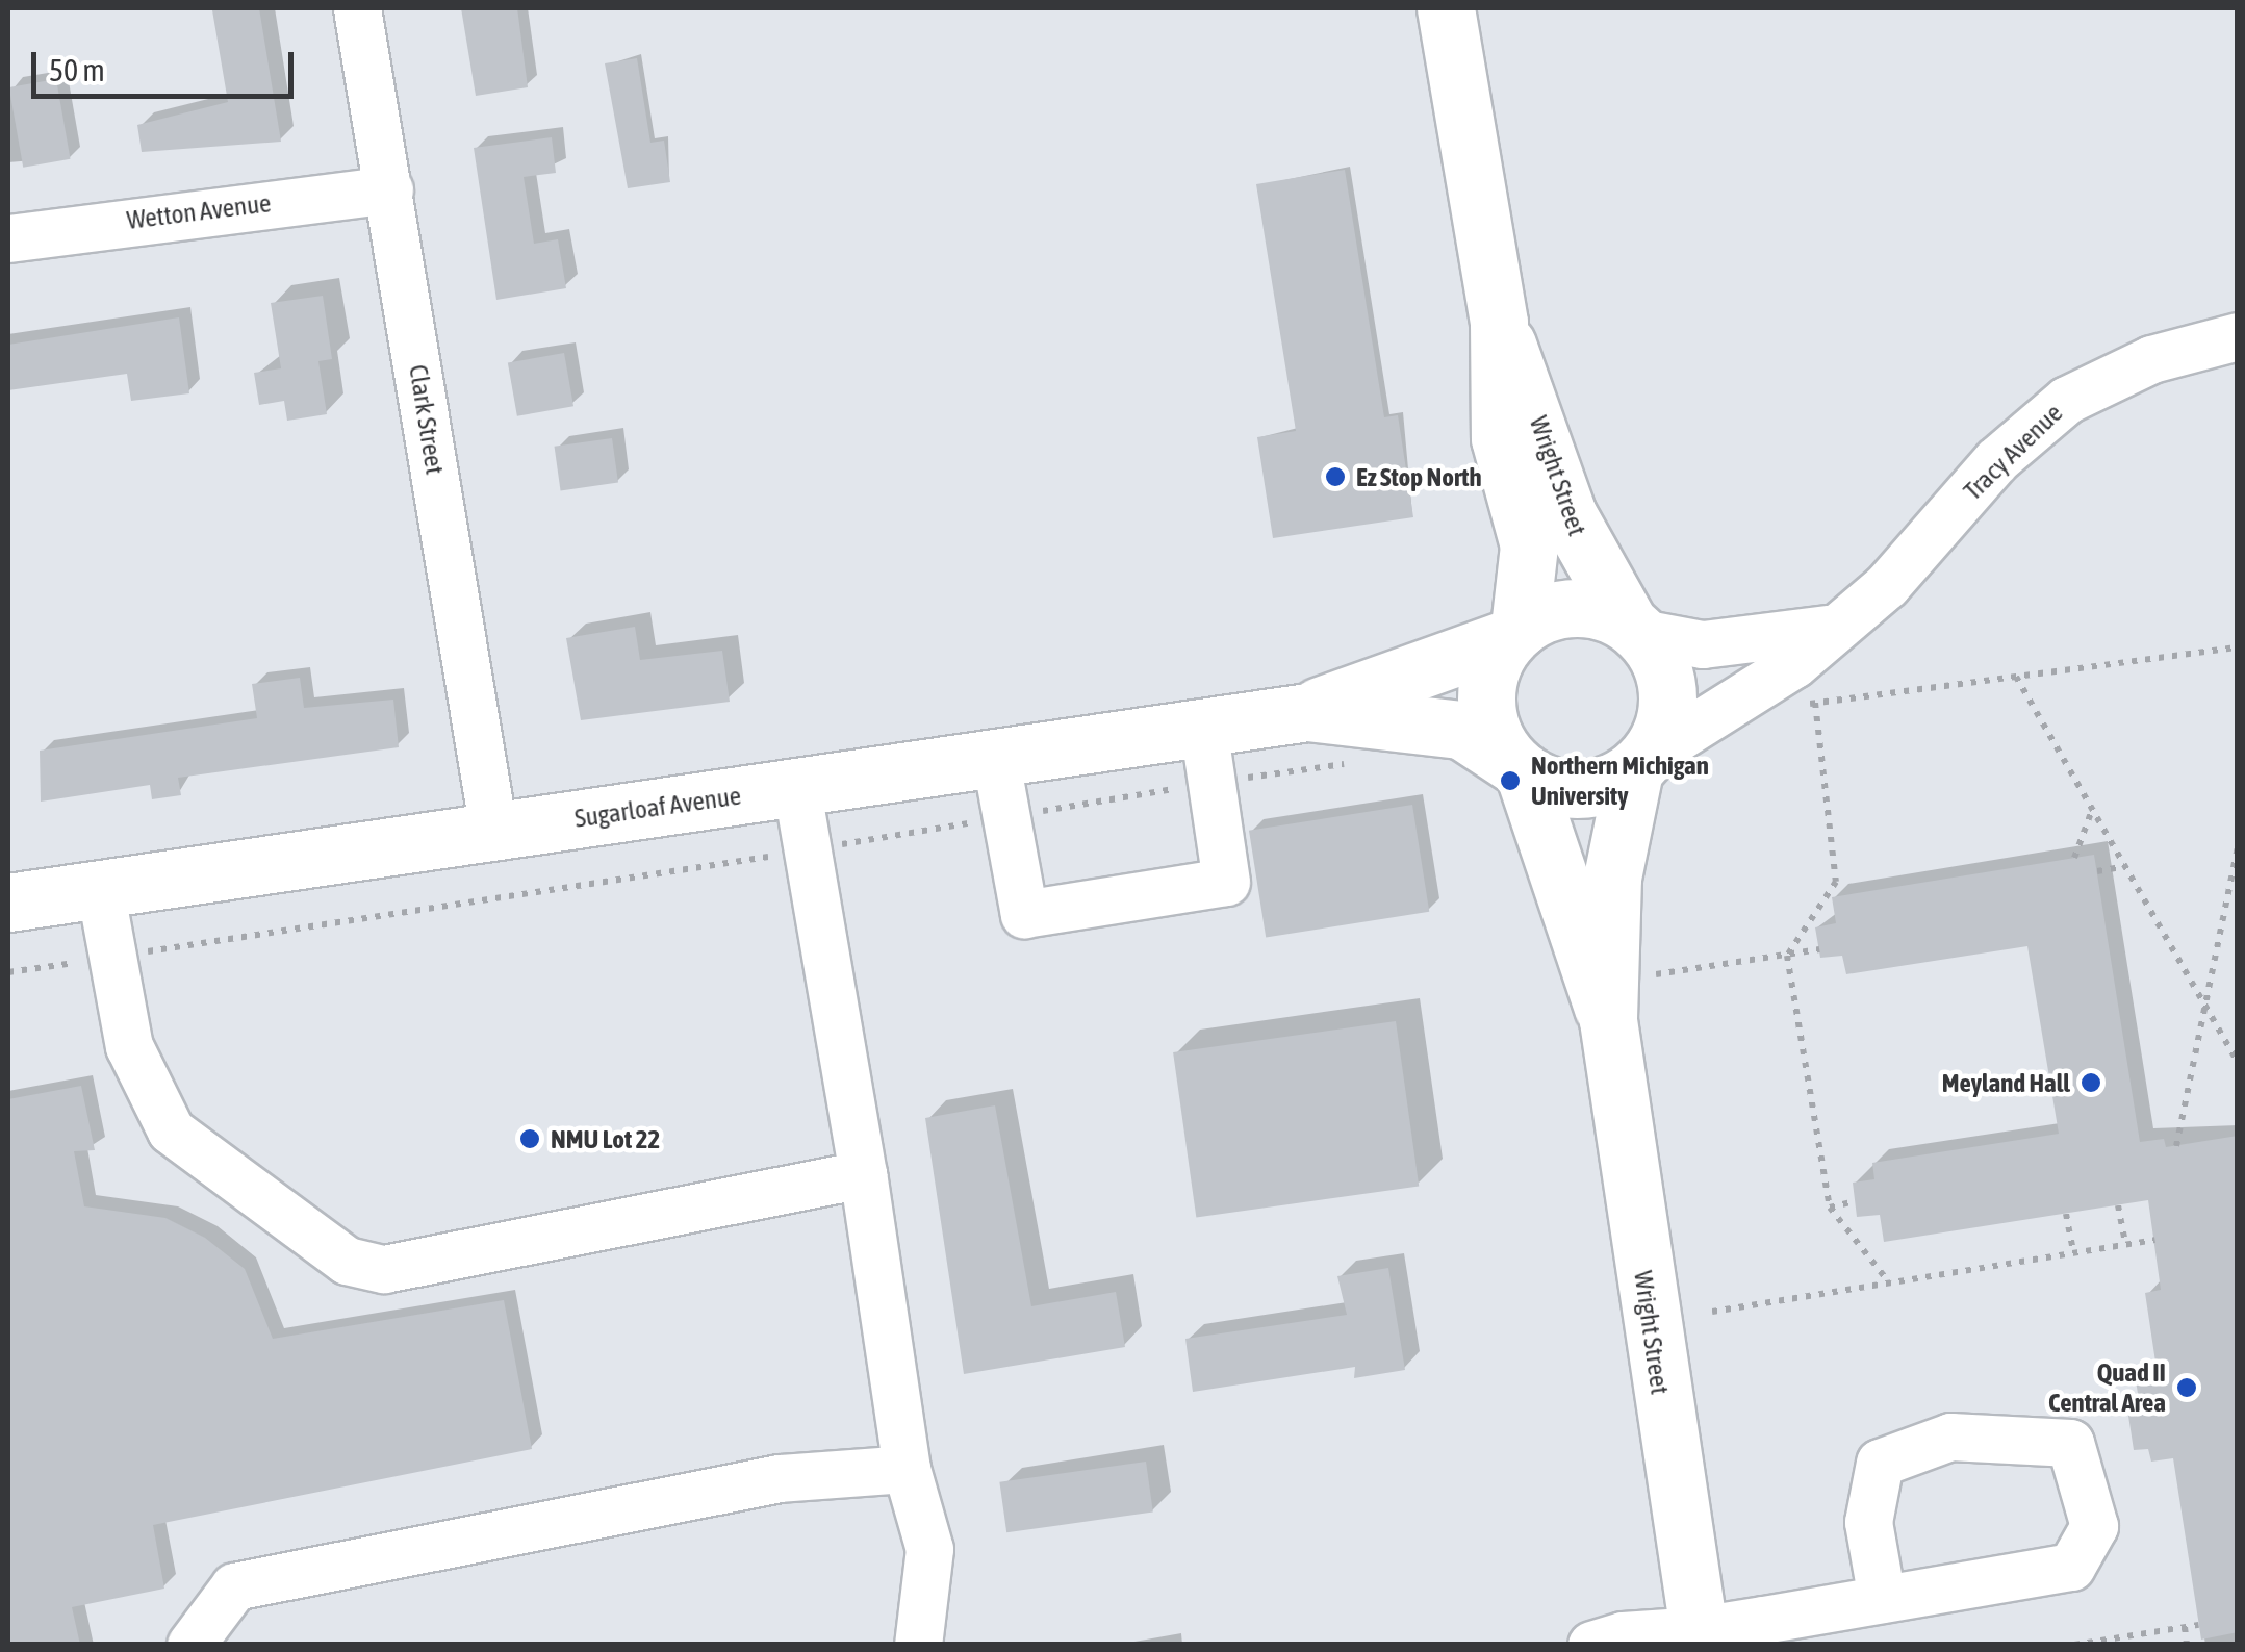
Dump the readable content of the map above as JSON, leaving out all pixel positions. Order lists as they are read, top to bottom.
{
  "streets": {
    "main road": ["Wright Street", "Sugarloaf Avenue"],
    "street": ["Wetton Avenue", "Clark Street", "Tracy Avenue"]
  },
  "crossings": [
    ["Wetton Avenue", "Clark Street"],
    ["Clark Street", "Sugarloaf Avenue"],
    ["Tracy Avenue", "Wright Street"],
    ["Tracy Avenue", "Sugarloaf Avenue"],
    ["Wright Street", "Sugarloaf Avenue"]
  ],
  "places": [
    "Ez Stop North",
    "Northern Michigan University",
    "Meyland Hall",
    "NMU Lot 22",
    "Quad II Central Area"
  ],
  "scale_bar": "50 m"
}
